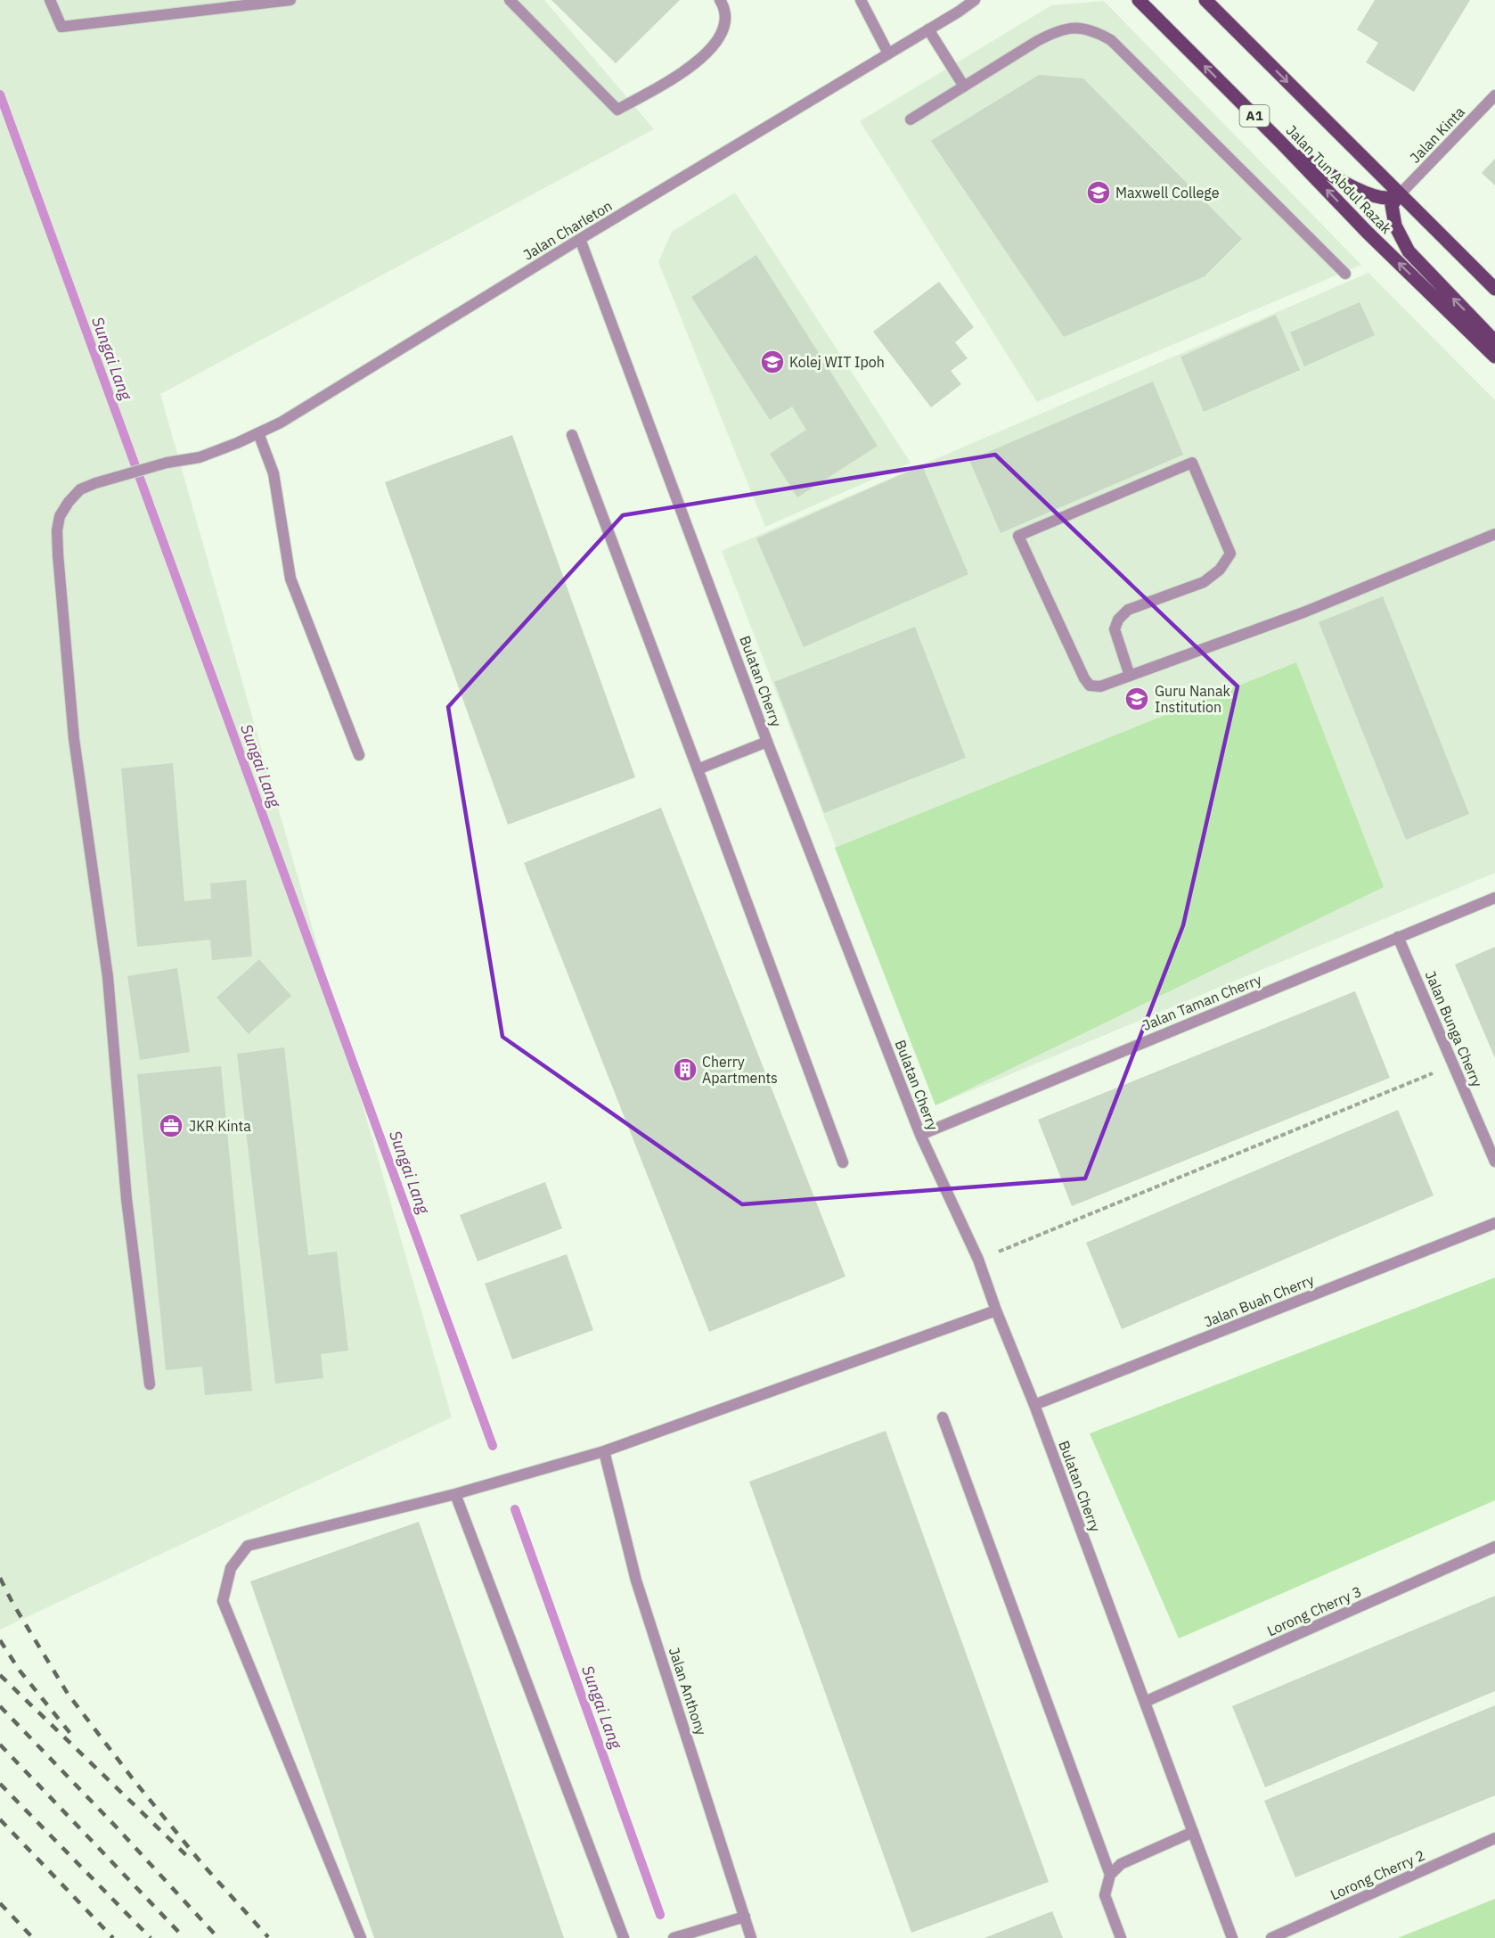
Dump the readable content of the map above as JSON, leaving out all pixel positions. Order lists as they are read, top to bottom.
{
  "streets": {
    "main road": ["A1", "Jalan Tun Abdul Razak"],
    "street": [
      "Jalan Kinta",
      "Jalan Charleton",
      "Bulatan Cherry",
      "Jalan Taman Cherry",
      "Jalan Bunga Cherry",
      "Jalan Buah Cherry",
      "Lorong Cherry 3",
      "Jalan Anthony",
      "Lorong Cherry 2"
    ]
  },
  "crossings": [
    ["Jalan Charleton", "Bulatan Cherry"],
    ["Bulatan Cherry", "Jalan Taman Cherry"],
    ["Bulatan Cherry", "Jalan Buah Cherry"],
    ["Bulatan Cherry", "Lorong Cherry 3"],
    ["Jalan Taman Cherry", "Jalan Bunga Cherry"]
  ],
  "water": ["Sungai Lang"],
  "places": {
    "school or university": ["Maxwell College", "Kolej WIT Ipoh", "Guru Nanak Institution"],
    "building": ["Cherry Apartments"],
    "office": ["JKR Kinta"]
  }
}
